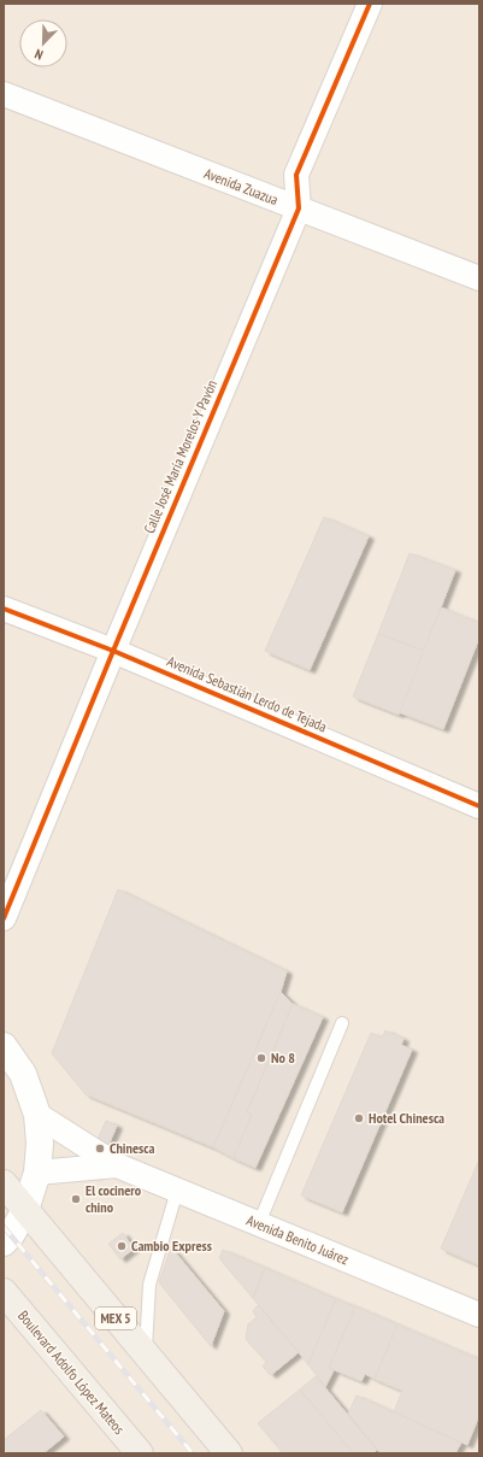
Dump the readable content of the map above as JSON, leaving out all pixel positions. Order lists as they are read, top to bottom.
{
  "streets": {
    "main road": ["MEX 5", "Boulevard Adolfo López Mateos"],
    "street": [
      "Avenida Zuazua",
      "Calle José María Morelos Y Pavón",
      "Avenida Sebastián Lerdo de Tejada",
      "Avenida Benito Juárez"
    ]
  },
  "crossings": [
    ["Avenida Zuazua", "Calle José María Morelos Y Pavón"],
    ["Calle José María Morelos Y Pavón", "Avenida Sebastián Lerdo de Tejada"]
  ],
  "places": [
    "No 8",
    "Hotel Chinesca",
    "Chinesca",
    "El cocinero chino",
    "Cambio Express"
  ],
  "north": "bottom left"
}
